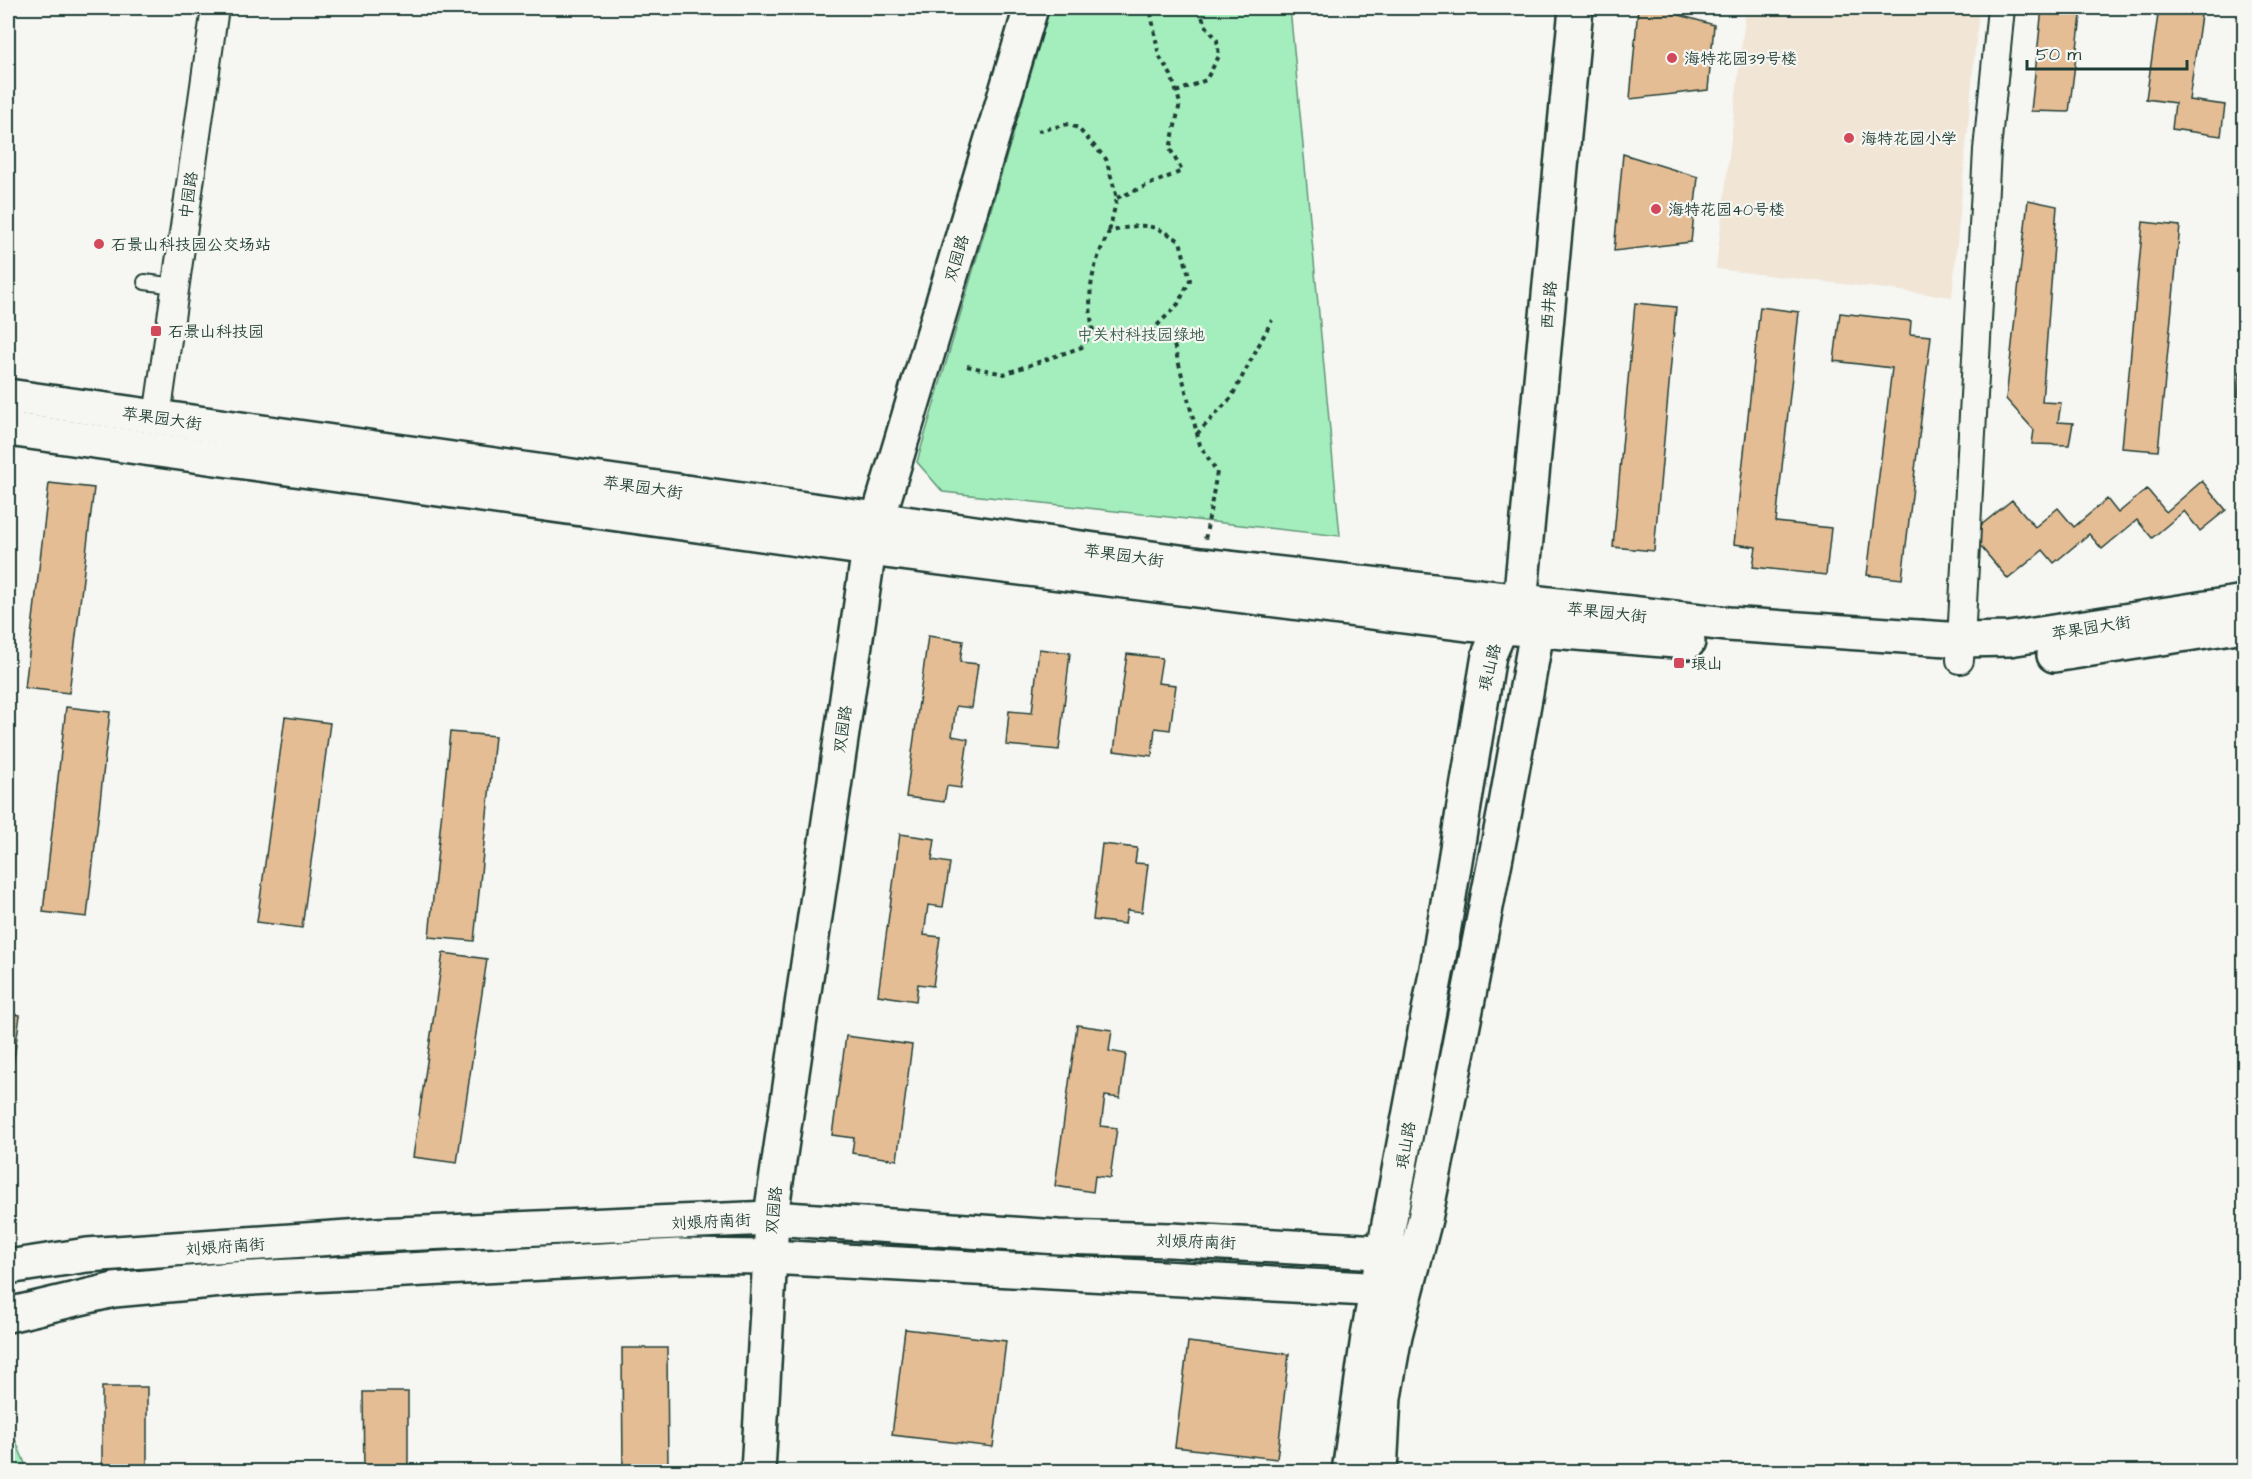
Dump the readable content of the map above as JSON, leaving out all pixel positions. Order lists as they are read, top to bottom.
{
  "streets": {
    "main road": [
      "双园路",
      "西井路",
      "苹果园大街",
      "琅山路",
      "刘娘府南街"
    ],
    "street": ["中园路"]
  },
  "crossings": [
    ["中园路", "苹果园大街"],
    ["双园路", "苹果园大街"],
    ["双园路", "刘娘府南街"],
    ["西井路", "苹果园大街"],
    ["西井路", "琅山路"],
    ["苹果园大街", "琅山路"],
    ["琅山路", "刘娘府南街"]
  ],
  "parks": ["中关村科技园绿地"],
  "places": {
    "other": [
      "海特花园39号楼",
      "海特花园小学",
      "海特花园40号楼",
      "石景山科技园公交场站"
    ],
    "transit": ["石景山科技园", "琅山"]
  },
  "scale_bar": "50 m"
}
